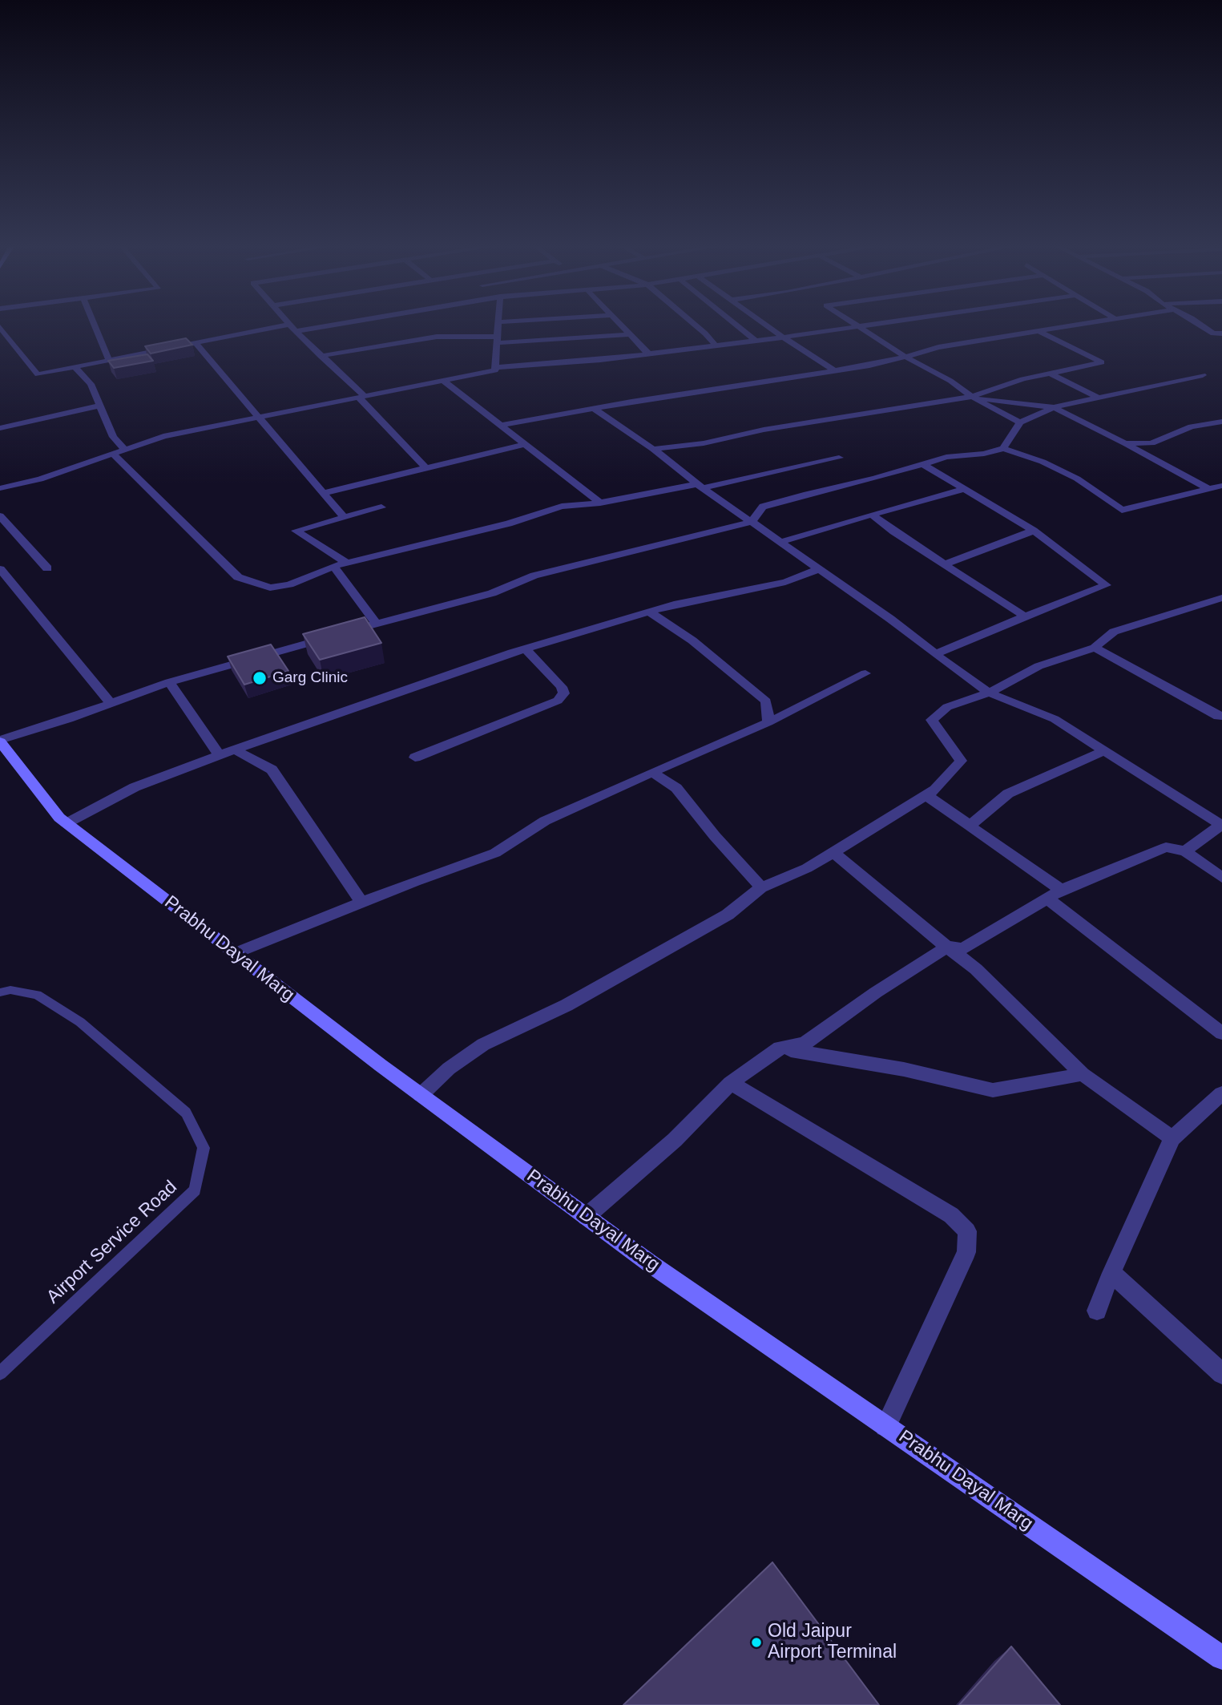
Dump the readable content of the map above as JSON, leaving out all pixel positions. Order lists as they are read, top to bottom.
{
  "streets": {
    "street": ["Prabhu Dayal Marg"],
    "lane": ["Airport Service Road"]
  },
  "places": ["Garg Clinic", "Old Jaipur Airport Terminal"]
}
